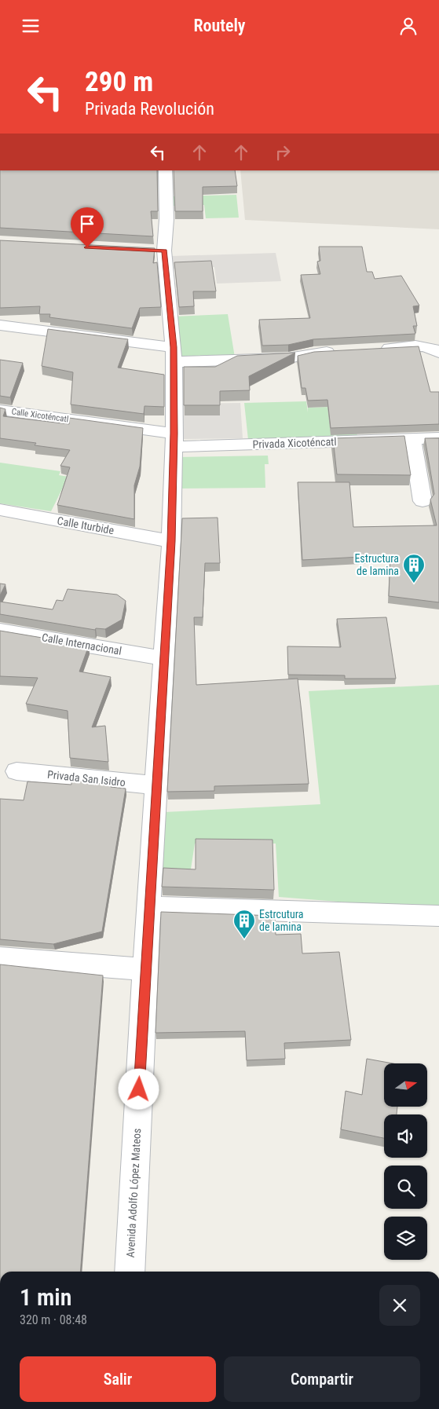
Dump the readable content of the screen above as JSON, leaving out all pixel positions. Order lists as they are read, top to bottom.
{
  "streets": {
    "street": [
      "Calle Xicoténcatl",
      "Privada Xicoténcatl",
      "Calle Iturbide",
      "Calle Internacional",
      "Privada San Isidro",
      "Avenida Adolfo López Mateos"
    ]
  },
  "crossings": [
    ["Calle Xicoténcatl", "Privada Xicoténcatl"],
    ["Calle Xicoténcatl", "Avenida Adolfo López Mateos"],
    ["Privada Xicoténcatl", "Avenida Adolfo López Mateos"],
    ["Calle Iturbide", "Avenida Adolfo López Mateos"],
    ["Calle Internacional", "Avenida Adolfo López Mateos"],
    ["Privada San Isidro", "Avenida Adolfo López Mateos"]
  ],
  "places": {
    "building": ["Estructura de lamina", "Estrcutura de lamina"]
  },
  "north": "right",
  "page": {
    "header": "Routely",
    "turn": ["290 m", "Privada Revolución"],
    "heading": ["1 min", "320 m · 08:48"],
    "buttons": ["Salir", "Compartir"]
  }
}
